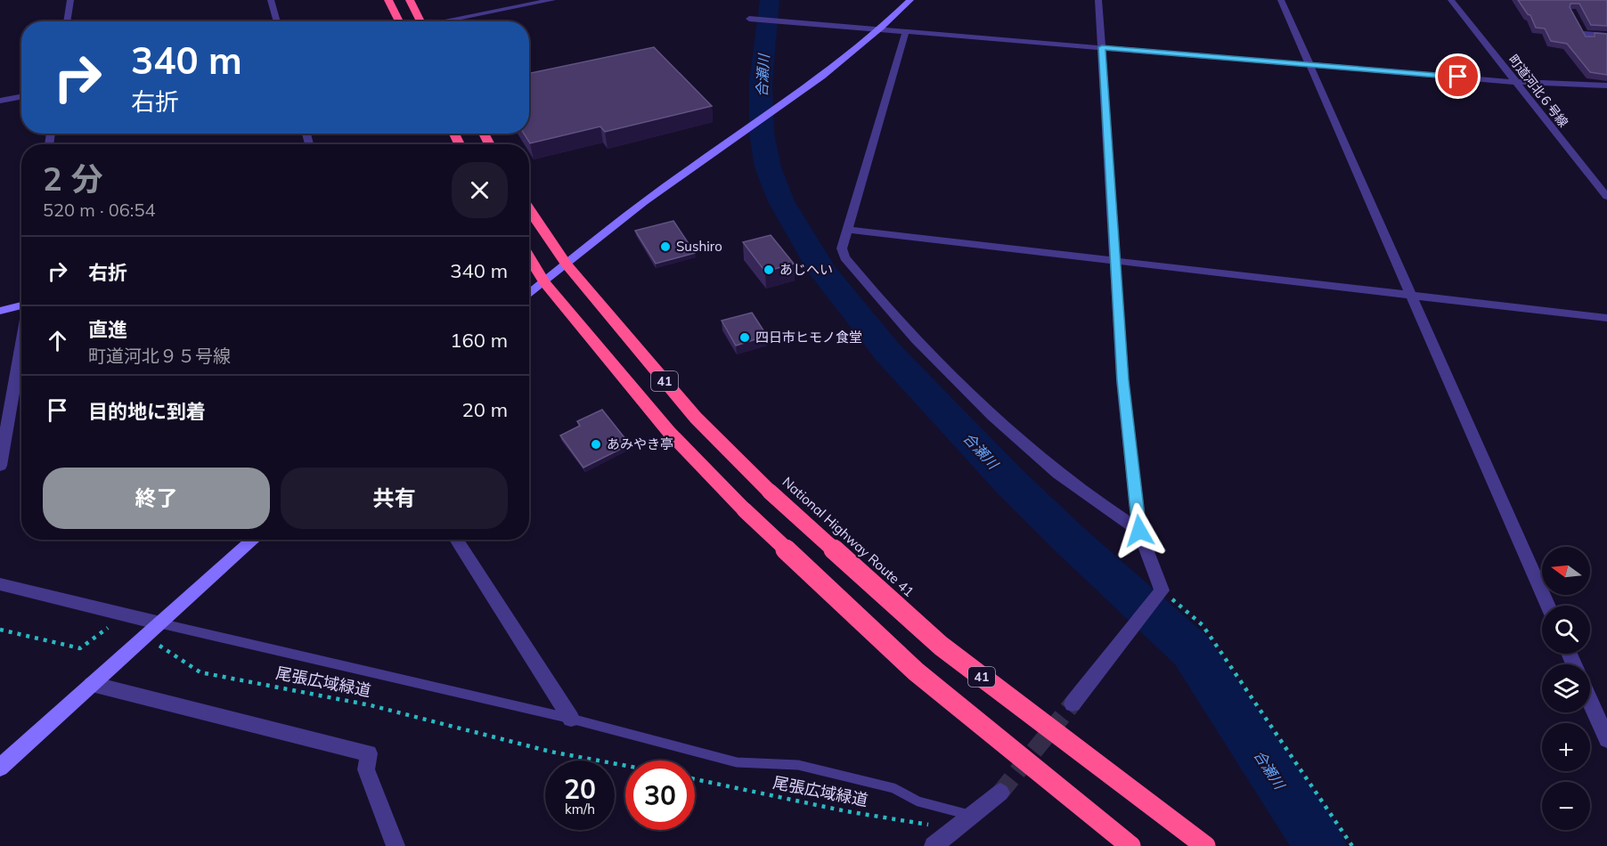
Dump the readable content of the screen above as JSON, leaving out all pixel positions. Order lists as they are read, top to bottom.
{
  "streets": {
    "highway": ["41", "National Highway Route 41"],
    "street": ["町道河北６号線"],
    "path": ["尾張広域緑道"]
  },
  "water": ["合瀬川"],
  "places": [
    "Sushiro",
    "あじへい",
    "四日市ヒモノ食堂",
    "あみやき亭"
  ],
  "north": "left",
  "page": {
    "turn": ["340 m", "右折"],
    "heading": ["2 分", "520 m · 06:54"],
    "list": [
      {
        "name": "右折",
        "value": "340 m"
      },
      {
        "name": "直進",
        "note": "町道河北９５号線",
        "value": "160 m"
      },
      {
        "name": "目的地に到着",
        "value": "20 m"
      }
    ],
    "buttons": ["終了", "共有"],
    "map_buttons": ["+", "−"],
    "speed": "20 km/h",
    "limit": "30"
  }
}
